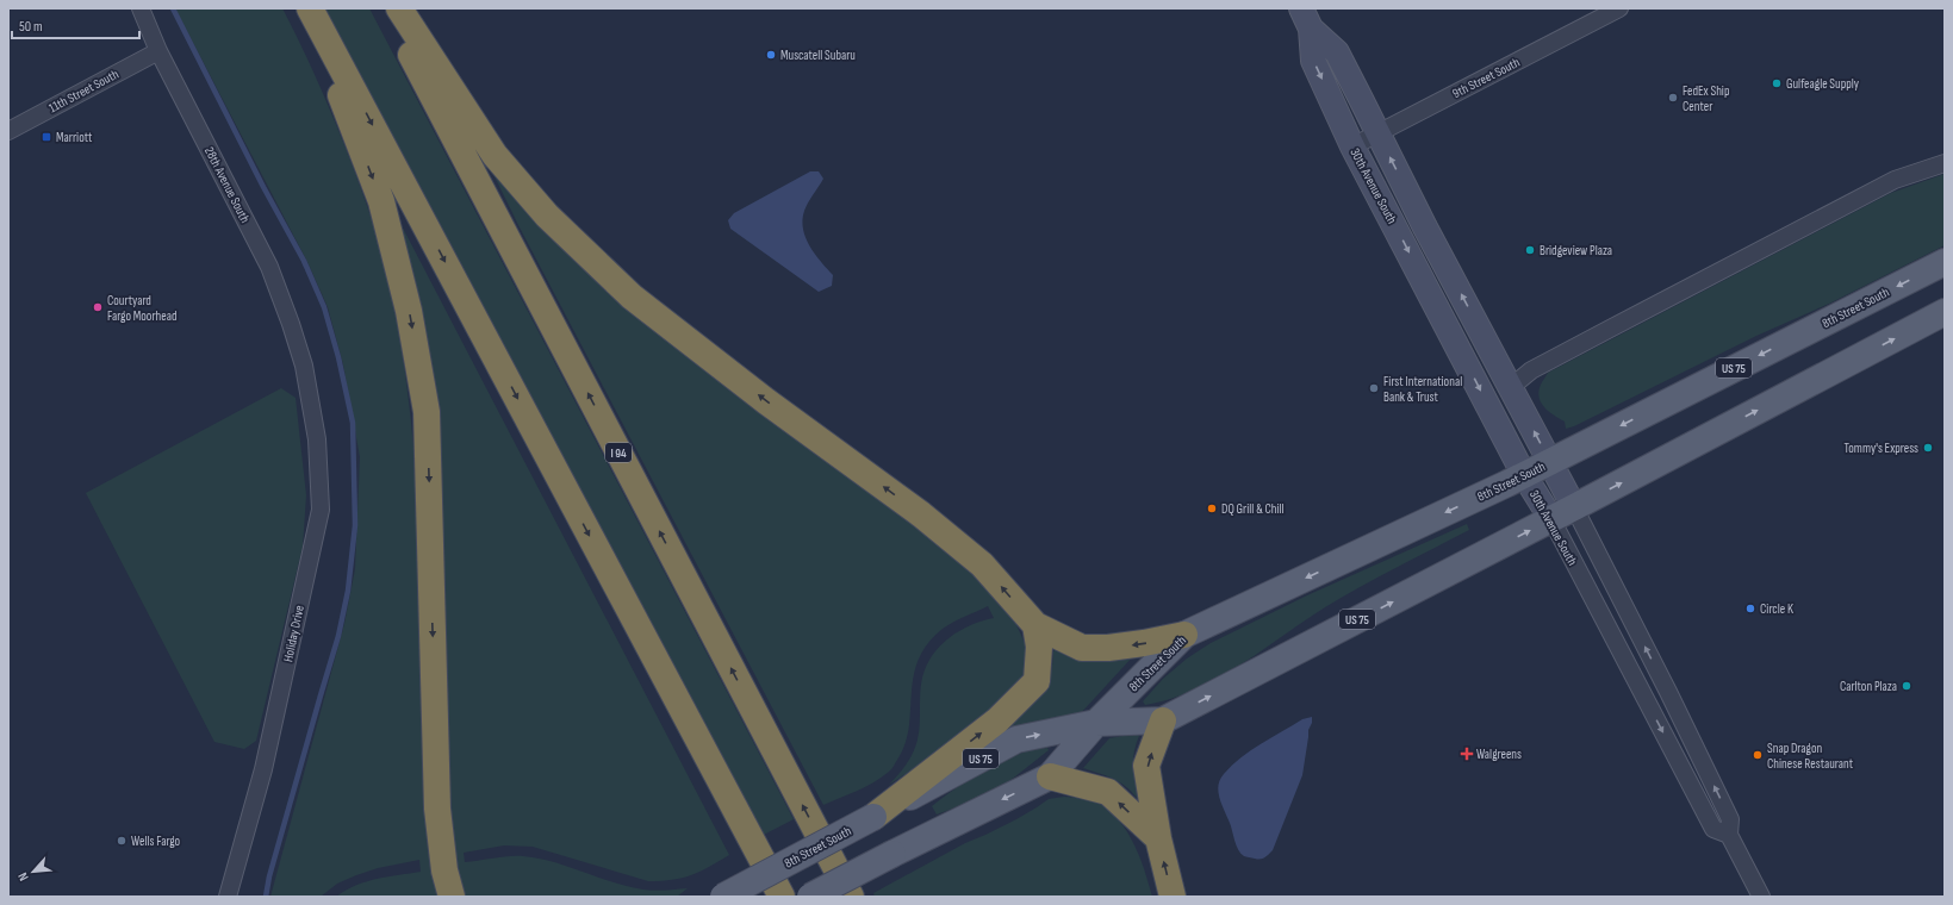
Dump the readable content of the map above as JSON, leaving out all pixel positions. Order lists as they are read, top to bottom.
{
  "streets": {
    "highway": ["I 94"],
    "main road": ["8th Street South", "US 75"],
    "street": [
      "9th Street South",
      "11th Street South",
      "28th Avenue South",
      "30th Avenue South",
      "Holiday Drive"
    ]
  },
  "crossings": [
    ["9th Street South", "30th Avenue South"],
    ["11th Street South", "28th Avenue South"],
    ["28th Avenue South", "Holiday Drive"],
    ["30th Avenue South", "8th Street South"]
  ],
  "places": {
    "other": [
      "Muscatell Subaru",
      "Gulfeagle Supply",
      "FedEx Ship Center",
      "Bridgeview Plaza",
      "Courtyard Fargo Moorhead",
      "First International Bank & Trust",
      "Tommy's Express",
      "DQ Grill & Chill",
      "Circle K",
      "Carlton Plaza",
      "Snap Dragon Chinese Restaurant",
      "Wells Fargo"
    ],
    "transit": ["Marriott"],
    "health": ["Walgreens"]
  },
  "scale_bar": "50 m",
  "north": "bottom left"
}
